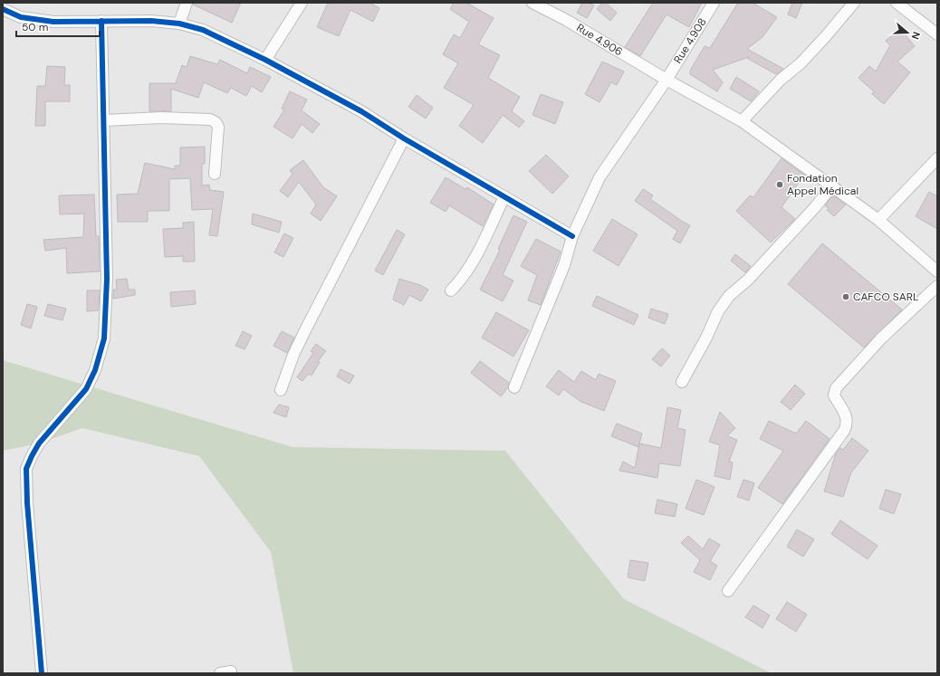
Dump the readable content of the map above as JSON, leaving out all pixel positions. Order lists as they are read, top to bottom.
{
  "streets": {
    "street": ["Rue 4.906", "Rue 4.908"]
  },
  "crossings": [
    ["Rue 4.906", "Rue 4.908"]
  ],
  "places": ["Fondation Appel Médical", "CAFCO SARL"],
  "scale_bar": "50 m",
  "north": "right"
}
